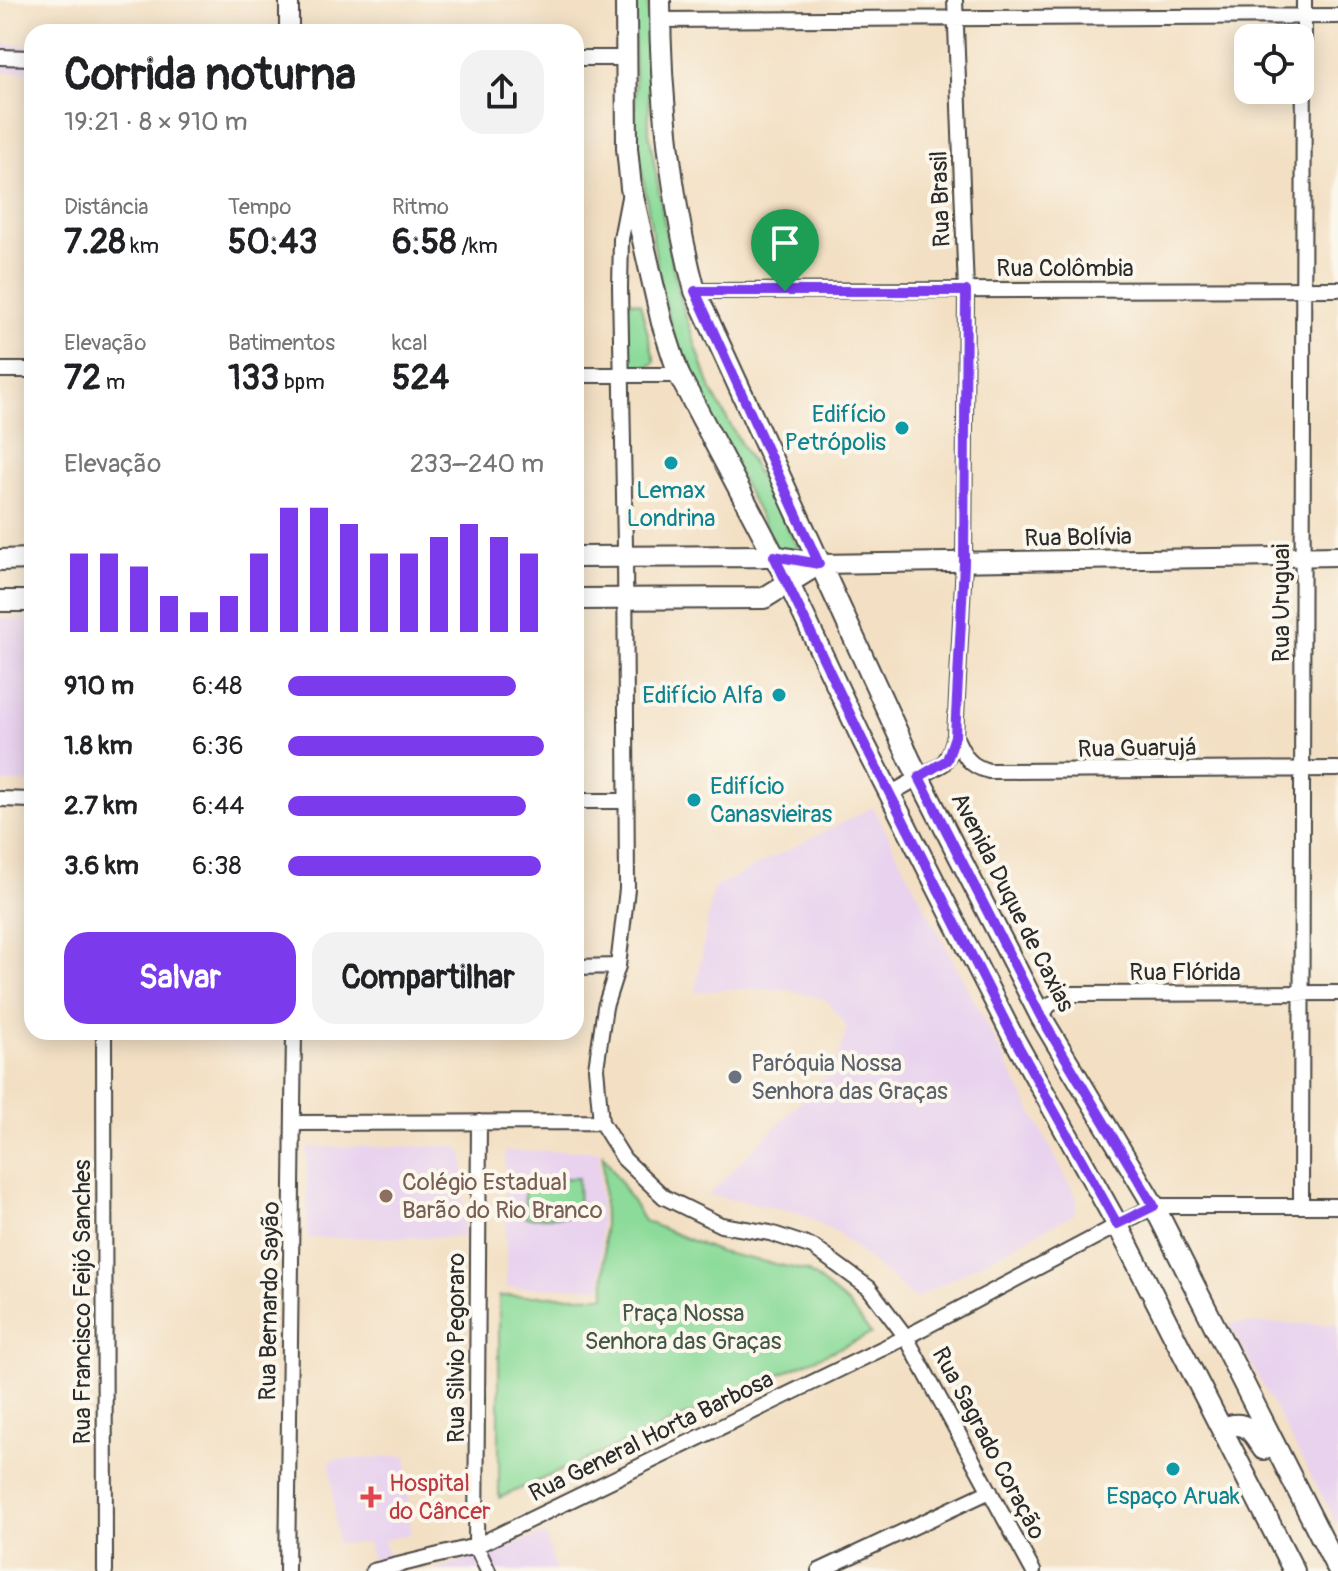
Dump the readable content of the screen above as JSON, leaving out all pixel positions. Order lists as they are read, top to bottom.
{
  "streets": {
    "main road": ["Avenida Duque de Caxias"],
    "street": [
      "Rua Brasil",
      "Rua Colômbia",
      "Rua Bolívia",
      "Rua Uruguai",
      "Rua Guarujá",
      "Rua Flórida",
      "Rua Bernardo Sayão",
      "Rua Francisco Feijó Sanches",
      "Rua Silvio Pegoraro",
      "Rua General Horta Barbosa",
      "Rua Sagrado Coração"
    ]
  },
  "crossings": [
    ["Rua Brasil", "Rua Colômbia"],
    ["Rua Brasil", "Rua Bolívia"],
    ["Rua Brasil", "Rua Guarujá"],
    ["Rua Colômbia", "Rua Uruguai"],
    ["Rua Colômbia", "Avenida Duque de Caxias"],
    ["Rua Bolívia", "Rua Uruguai"],
    ["Rua Bolívia", "Avenida Duque de Caxias"],
    ["Rua Uruguai", "Rua Guarujá"],
    ["Rua Uruguai", "Rua Flórida"],
    ["Avenida Duque de Caxias", "Rua Flórida"],
    ["Avenida Duque de Caxias", "Rua General Horta Barbosa"],
    ["Rua Silvio Pegoraro", "Rua General Horta Barbosa"],
    ["Rua General Horta Barbosa", "Rua Sagrado Coração"]
  ],
  "parks": ["Praça Nossa Senhora das Graças"],
  "places": {
    "other": [
      "Edifício Petrópolis",
      "Lemax Londrina",
      "Edifício Alfa",
      "Edifício Canasvieiras",
      "Paróquia Nossa Senhora das Graças",
      "Colégio Estadual Barão do Rio Branco",
      "Espaço Aruak"
    ],
    "health": ["Hospital do Câncer"]
  },
  "page": {
    "heading": ["Corrida noturna", "19:21 · 8 × 910 m"],
    "stats": [
      ["Distância", "7.28 km"],
      ["Tempo", "50:43"],
      ["Ritmo", "6:58 /km"],
      ["Elevação", "72 m"],
      ["Batimentos", "133 bpm"],
      ["kcal", "524"]
    ],
    "chart": ["Elevação", "233–240 m"],
    "list": [
      {
        "name": "910 m",
        "note": "6:48"
      },
      {
        "name": "1.8 km",
        "note": "6:36"
      },
      {
        "name": "2.7 km",
        "note": "6:44"
      },
      {
        "name": "3.6 km",
        "note": "6:38"
      }
    ],
    "buttons": ["Salvar", "Compartilhar"]
  }
}
